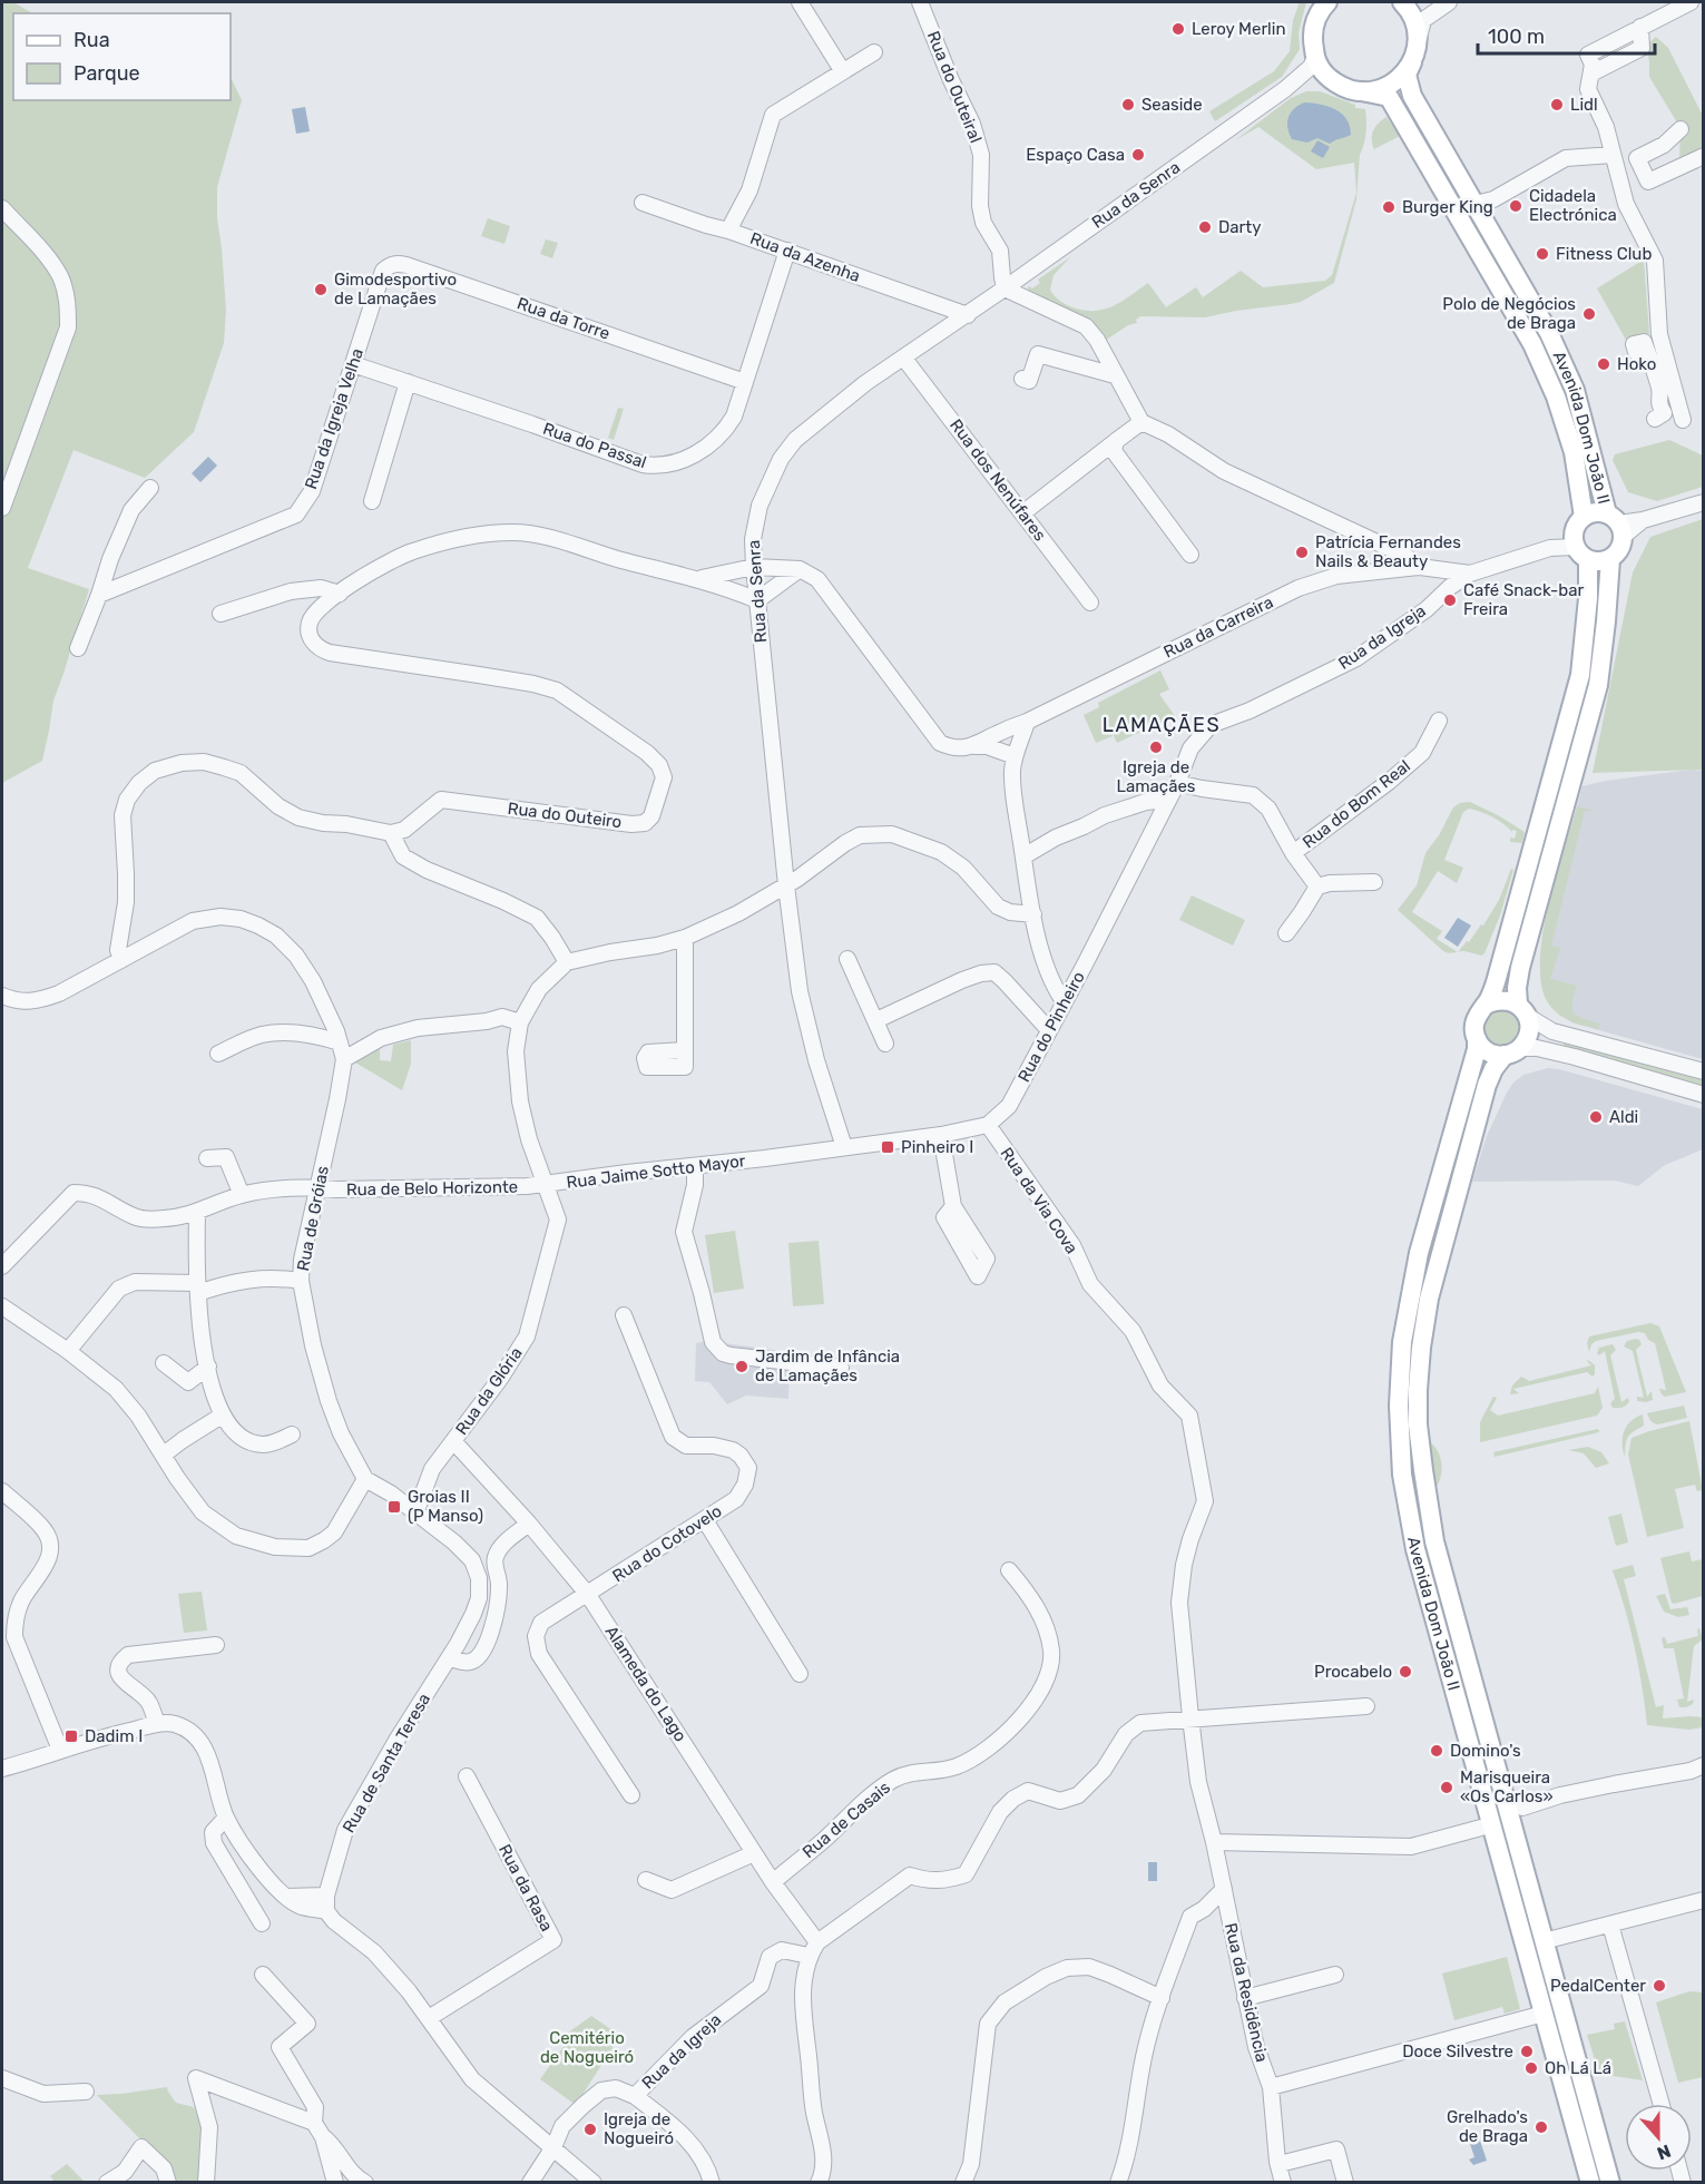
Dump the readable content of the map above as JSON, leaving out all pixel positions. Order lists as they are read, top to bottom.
{
  "streets": {
    "main road": ["Avenida Dom João II"],
    "street": [
      "Rua do Outeiral",
      "Rua da Senra",
      "Rua da Azenha",
      "Rua da Torre",
      "Rua da Igreja Velha",
      "Rua do Passal",
      "Rua dos Nenúfares",
      "Rua da Carreira",
      "Rua da Igreja",
      "Rua do Bom Real",
      "Rua do Outeiro",
      "Rua do Pinheiro",
      "Rua Jaime Sotto Mayor",
      "Rua de Belo Horizonte",
      "Rua da Via Cova",
      "Rua de Gróias",
      "Rua da Glória",
      "Rua do Cotovelo",
      "Alameda do Lago",
      "Rua de Santa Teresa",
      "Rua de Casais",
      "Rua da Rasa",
      "Rua da Residência"
    ]
  },
  "crossings": [
    ["Rua do Outeiral", "Rua da Senra"],
    ["Rua da Senra", "Rua da Azenha"],
    ["Rua da Senra", "Avenida Dom João II"],
    ["Rua da Senra", "Rua dos Nenúfares"],
    ["Rua da Senra", "Rua do Outeiro"],
    ["Rua da Senra", "Rua Jaime Sotto Mayor"],
    ["Rua da Azenha", "Rua do Passal"],
    ["Rua da Torre", "Rua da Igreja Velha"],
    ["Rua da Torre", "Rua do Passal"],
    ["Rua da Igreja Velha", "Rua do Passal"],
    ["Avenida Dom João II", "Rua da Igreja"],
    ["Rua da Igreja", "Rua do Pinheiro"],
    ["Rua da Igreja", "Alameda do Lago"],
    ["Rua do Bom Real", "Rua do Pinheiro"],
    ["Rua do Pinheiro", "Rua da Via Cova"],
    ["Rua Jaime Sotto Mayor", "Rua de Belo Horizonte"],
    ["Rua Jaime Sotto Mayor", "Rua da Glória"],
    ["Rua de Belo Horizonte", "Rua de Gróias"],
    ["Rua de Belo Horizonte", "Rua da Glória"],
    ["Rua da Via Cova", "Rua da Residência"],
    ["Rua da Glória", "Alameda do Lago"],
    ["Rua do Cotovelo", "Alameda do Lago"],
    ["Alameda do Lago", "Rua de Casais"]
  ],
  "districts": ["LAMAÇÃES"],
  "parks": ["Cemitério de Nogueiró"],
  "places": {
    "other": [
      "Leroy Merlin",
      "Seaside",
      "Lidl",
      "Espaço Casa",
      "Cidadela Electrónica",
      "Burger King",
      "Darty",
      "Fitness Club",
      "Gimodesportivo de Lamaçães",
      "Polo de Negócios de Braga",
      "Hoko",
      "Patrícia Fernandes Nails & Beauty",
      "Café Snack-bar Freira",
      "Igreja de Lamaçães",
      "Aldi",
      "Jardim de Infância de Lamaçães",
      "Procabelo",
      "Domino's",
      "Marisqueira «Os Carlos»",
      "PedalCenter",
      "Doce Silvestre",
      "Oh Lá Lá",
      "Grelhado's de Braga",
      "Igreja de Nogueiró"
    ],
    "transit": ["Pinheiro I", "Groias II (P Manso)", "Dadim I"]
  },
  "legend": ["Rua", "Parque"],
  "scale_bar": "100 m",
  "north": "bottom"
}
